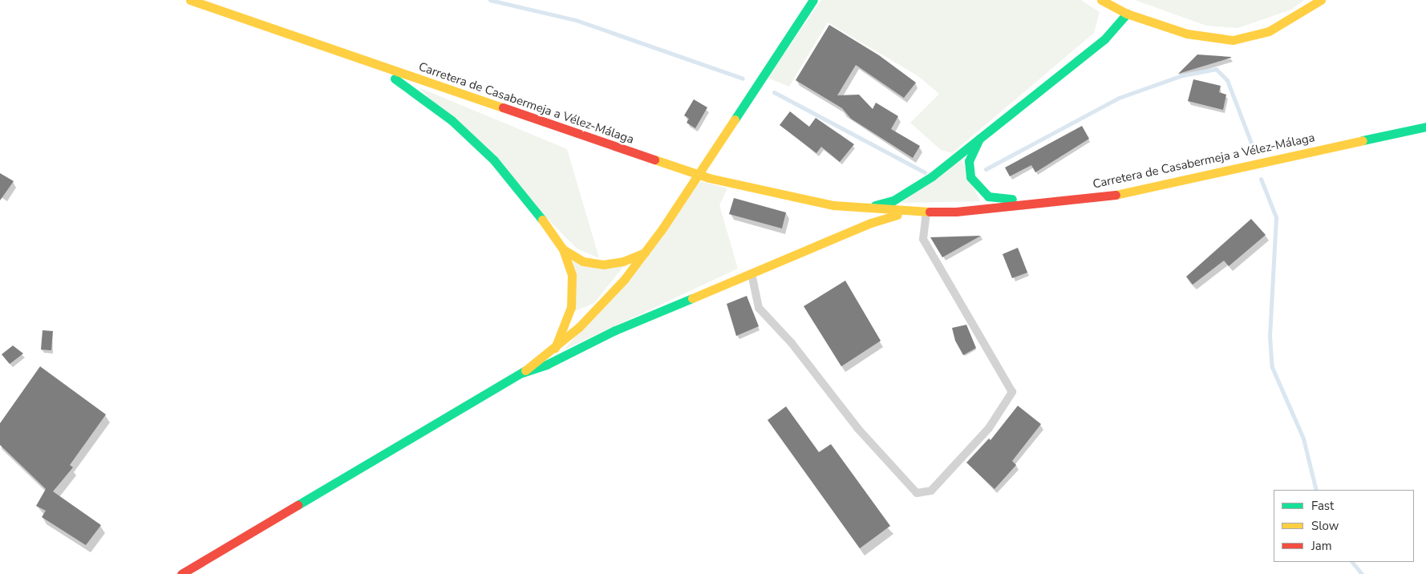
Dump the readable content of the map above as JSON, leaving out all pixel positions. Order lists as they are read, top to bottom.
{
  "streets": {
    "main road": ["Carretera de Casabermeja a Vélez-Málaga"]
  },
  "legend": ["Fast", "Slow", "Jam"]
}
